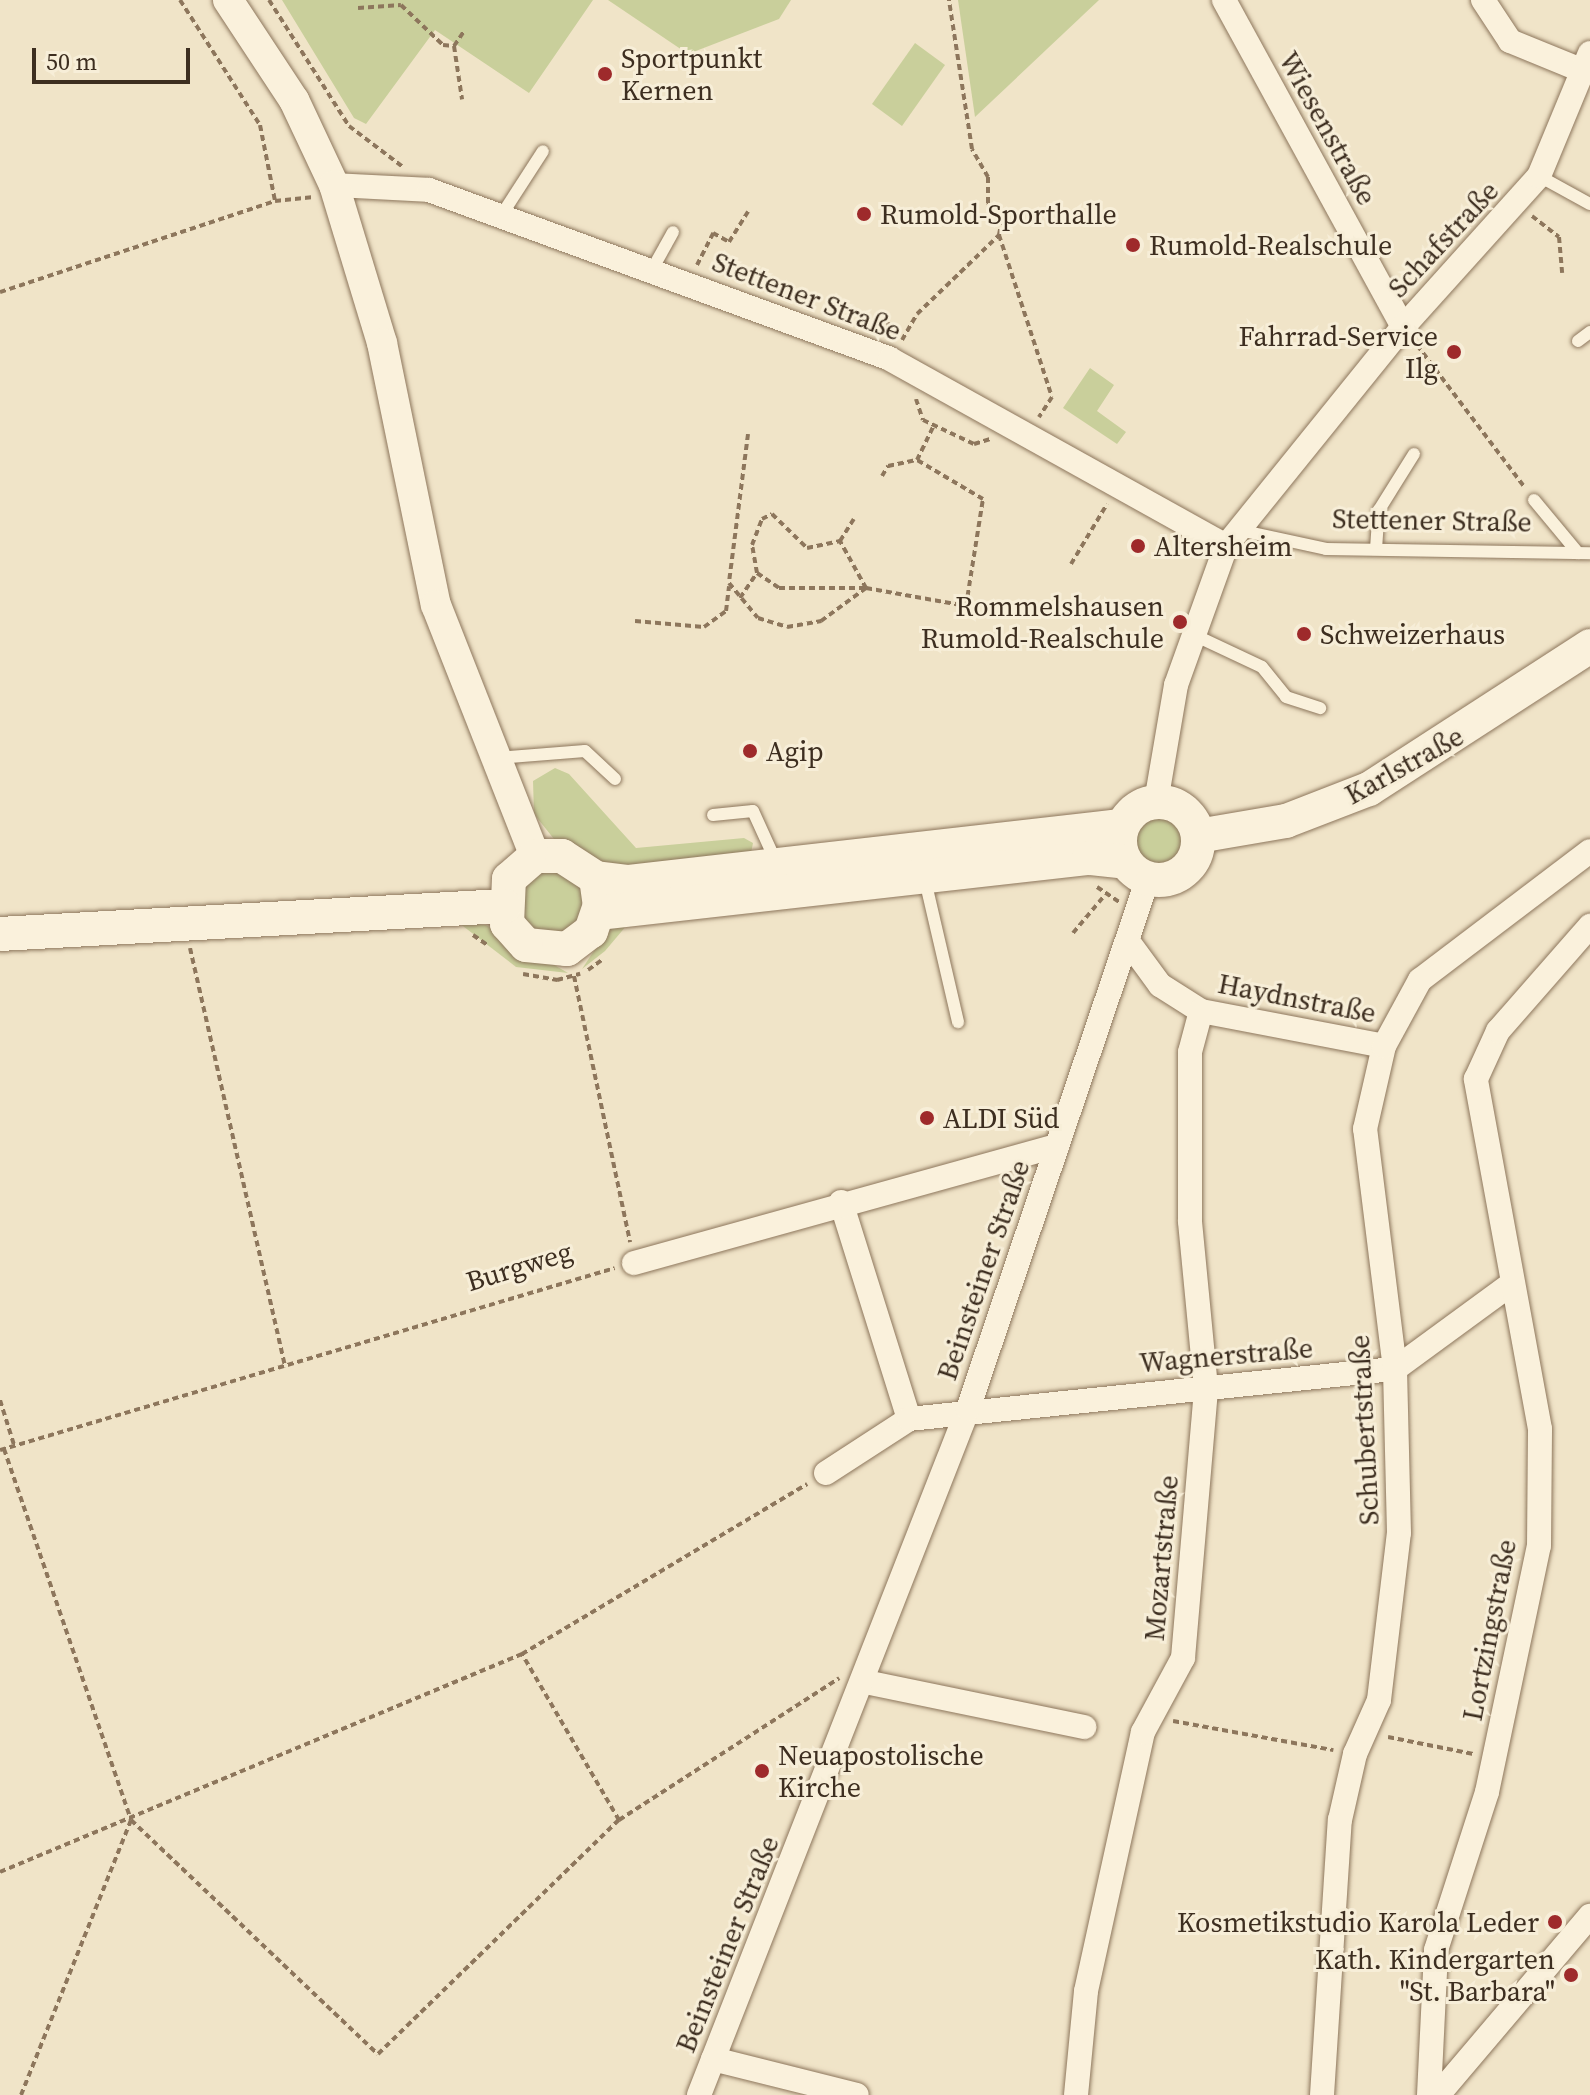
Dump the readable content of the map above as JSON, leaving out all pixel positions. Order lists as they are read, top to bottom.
{
  "streets": {
    "main road": ["Karlstraße"],
    "street": [
      "Wiesenstraße",
      "Schafstraße",
      "Stettener Straße",
      "Haydnstraße",
      "Beinsteiner Straße",
      "Wagnerstraße",
      "Schubertstraße",
      "Mozartstraße",
      "Lortzingstraße"
    ],
    "path": ["Burgweg"]
  },
  "crossings": [
    ["Wiesenstraße", "Schafstraße"],
    ["Schafstraße", "Stettener Straße"],
    ["Schafstraße", "Karlstraße"],
    ["Schafstraße", "Beinsteiner Straße"],
    ["Karlstraße", "Beinsteiner Straße"],
    ["Haydnstraße", "Beinsteiner Straße"],
    ["Haydnstraße", "Schubertstraße"],
    ["Haydnstraße", "Mozartstraße"],
    ["Beinsteiner Straße", "Wagnerstraße"],
    ["Wagnerstraße", "Schubertstraße"],
    ["Wagnerstraße", "Mozartstraße"]
  ],
  "places": [
    "Sportpunkt Kernen",
    "Rumold-Sporthalle",
    "Rumold-Realschule",
    "Fahrrad-Service Ilg",
    "Altersheim",
    "Rommelshausen Rumold-Realschule",
    "Schweizerhaus",
    "Agip",
    "ALDI Süd",
    "Neuapostolische Kirche",
    "Kosmetikstudio Karola Leder",
    "Kath. Kindergarten \"St. Barbara\""
  ],
  "scale_bar": "50 m"
}
